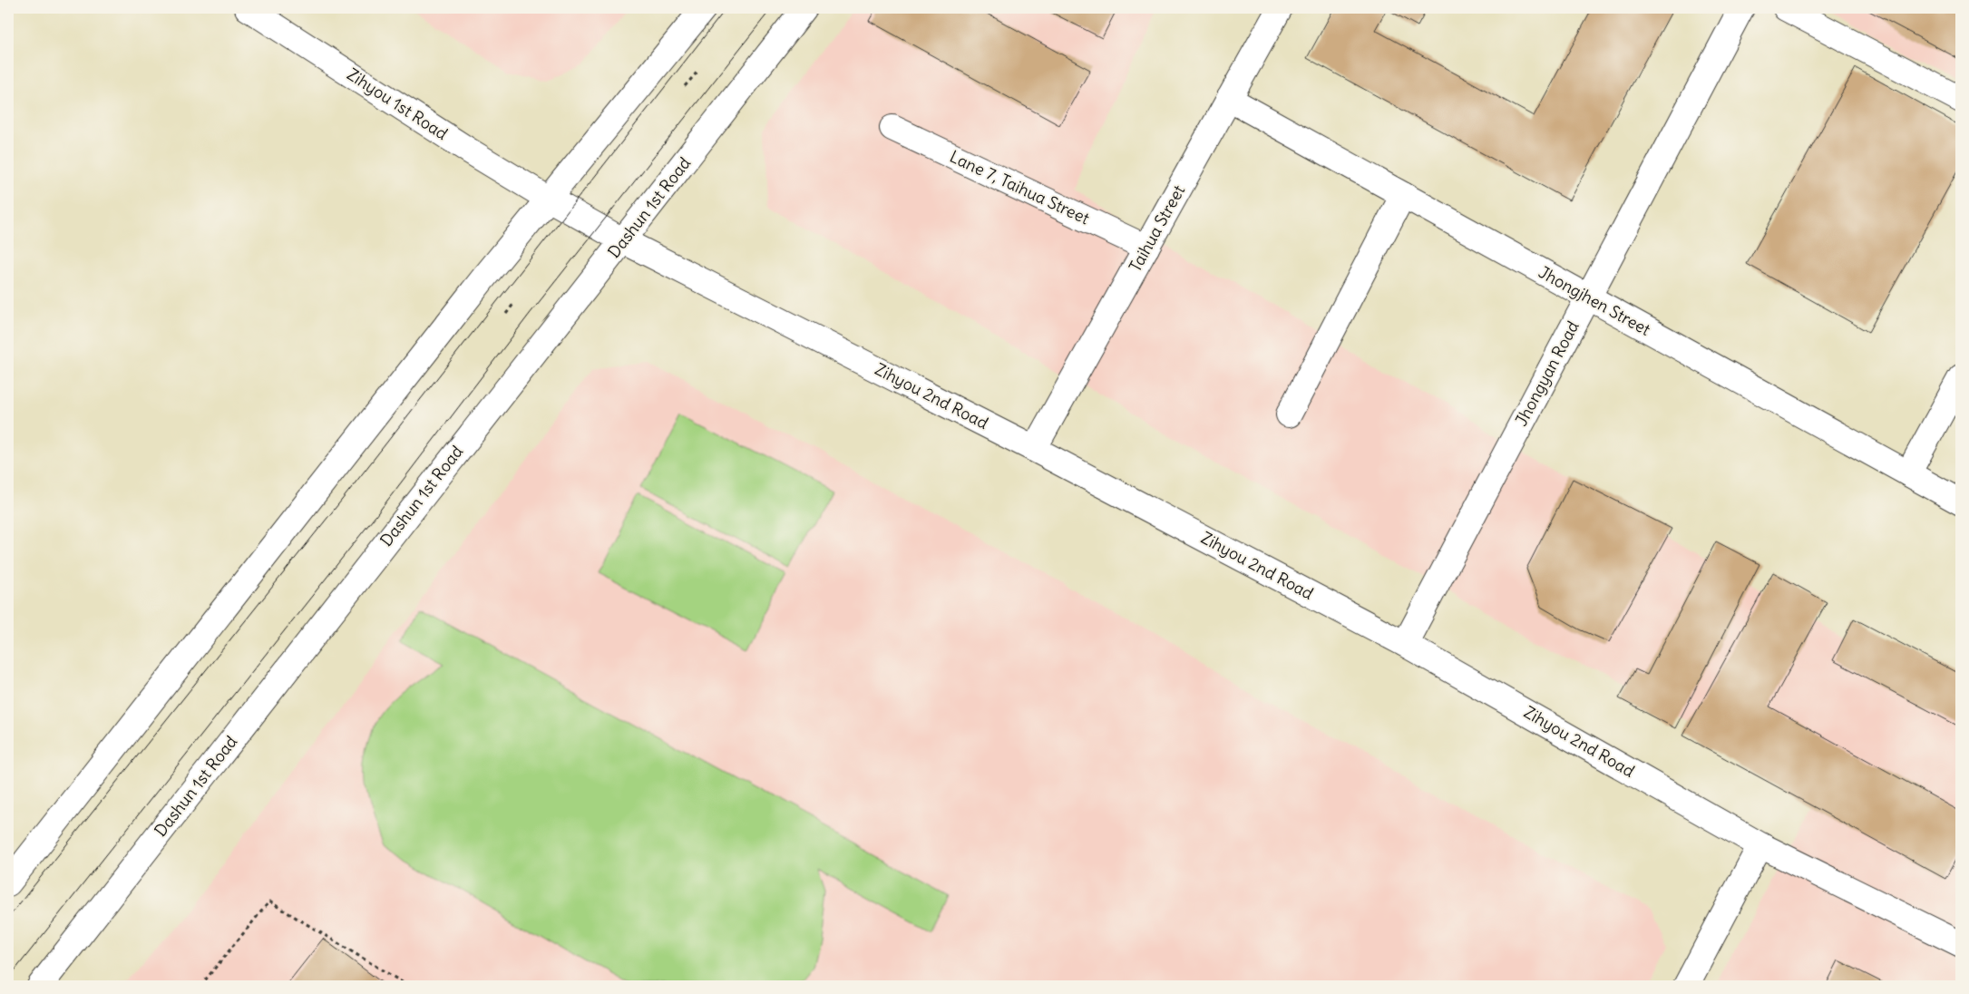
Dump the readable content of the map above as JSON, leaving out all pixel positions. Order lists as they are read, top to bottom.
{
  "streets": {
    "street": [
      "Zihyou 1st Road",
      "Lane 7, Taihua Street",
      "Dashun 1st Road",
      "Taihua Street",
      "Jhongjhen Street",
      "Jhongyan Road",
      "Zihyou 2nd Road"
    ]
  },
  "crossings": [
    ["Zihyou 1st Road", "Zihyou 2nd Road"],
    ["Lane 7, Taihua Street", "Taihua Street"],
    ["Dashun 1st Road", "Zihyou 2nd Road"],
    ["Taihua Street", "Jhongjhen Street"],
    ["Taihua Street", "Zihyou 2nd Road"],
    ["Jhongjhen Street", "Jhongyan Road"],
    ["Jhongyan Road", "Zihyou 2nd Road"]
  ]
}
